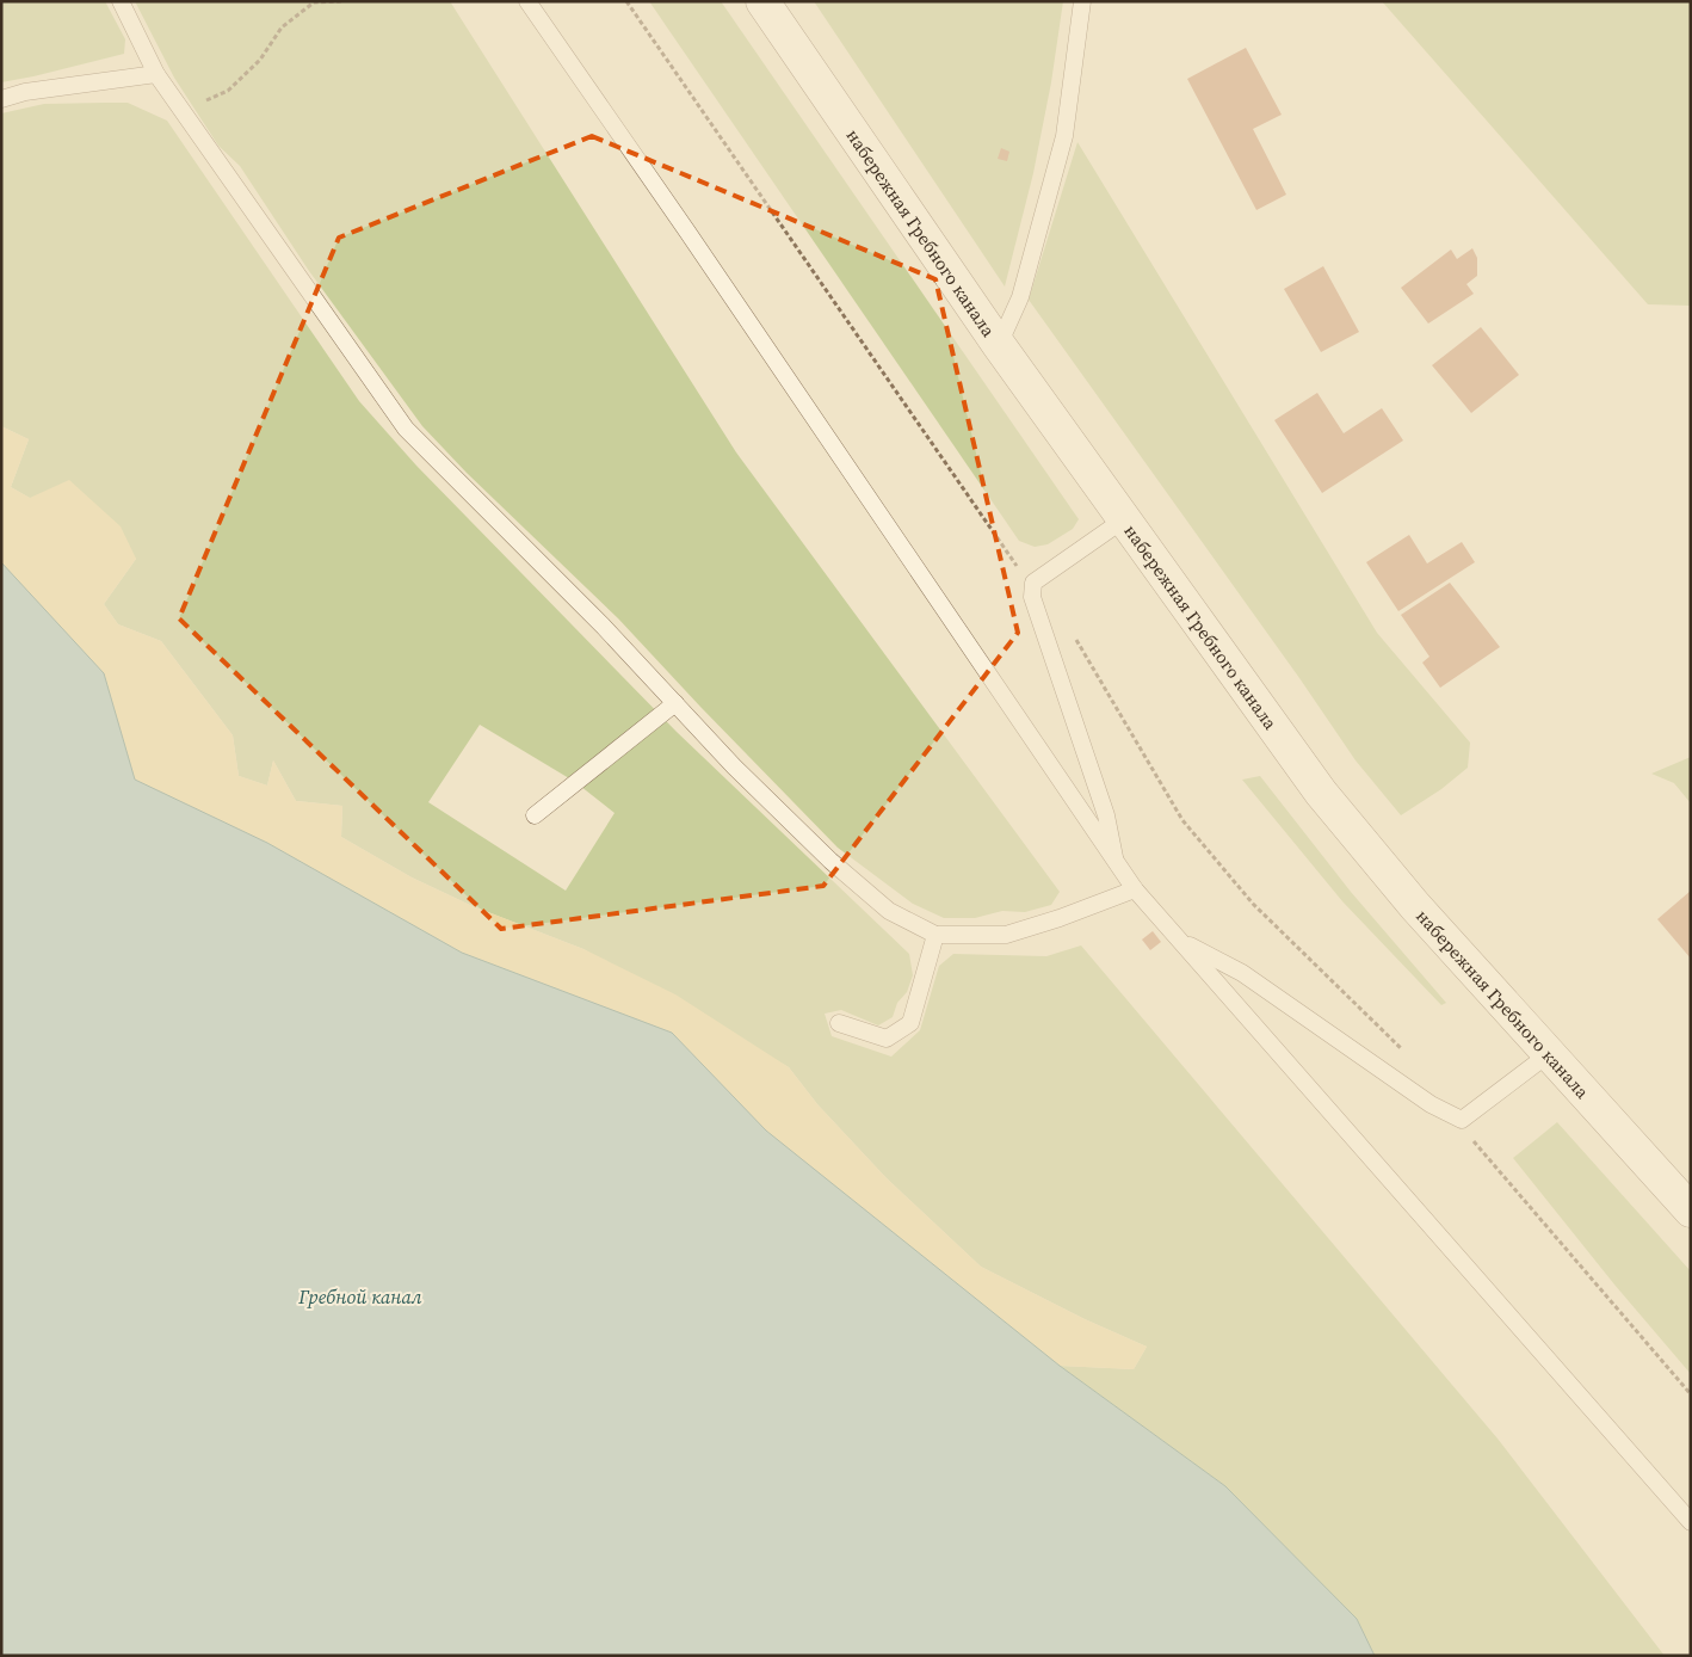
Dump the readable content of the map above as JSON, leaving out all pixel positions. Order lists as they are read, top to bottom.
{
  "streets": {
    "street": ["набережная Гребного канала"]
  },
  "water": ["Гребной канал"]
}
